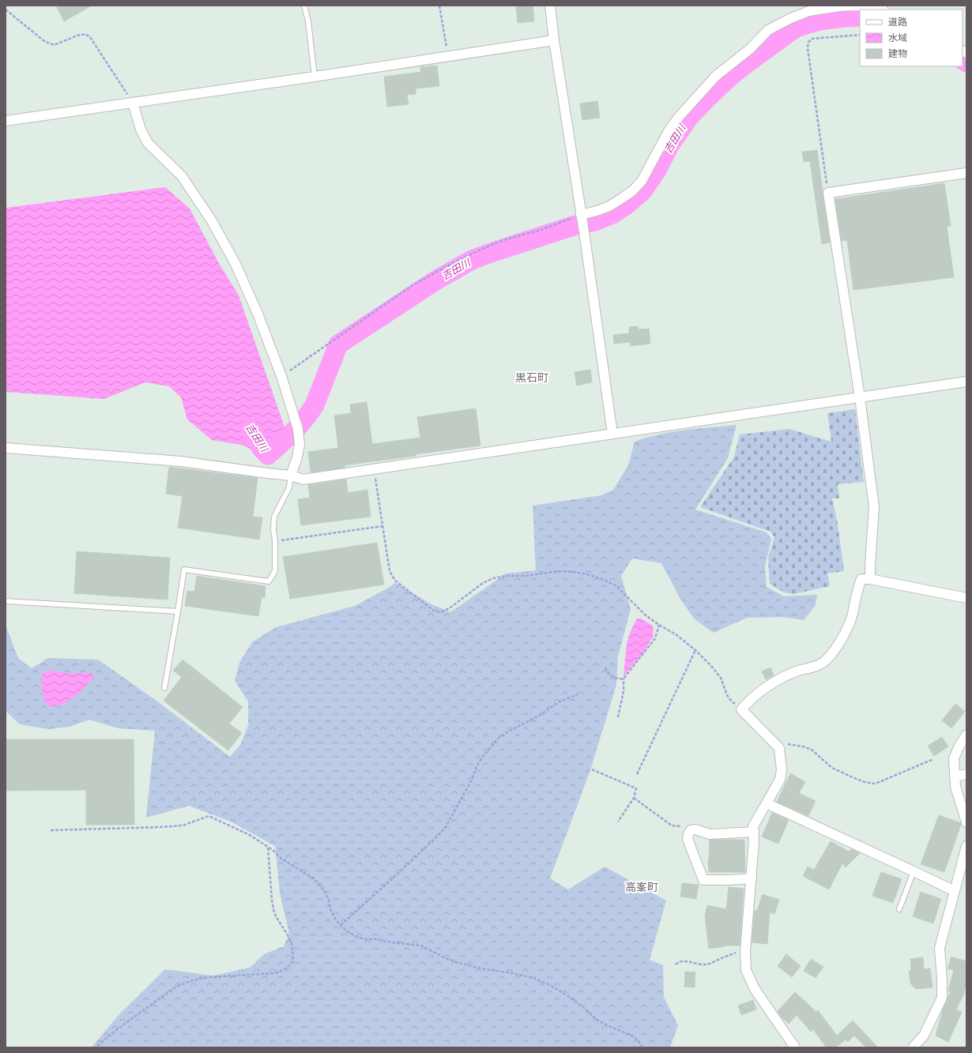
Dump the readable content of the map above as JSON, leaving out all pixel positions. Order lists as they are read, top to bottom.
{
  "districts": ["黒石町", "高峯町"],
  "water": ["吉田川"],
  "legend": ["道路", "水域", "建物"]
}
